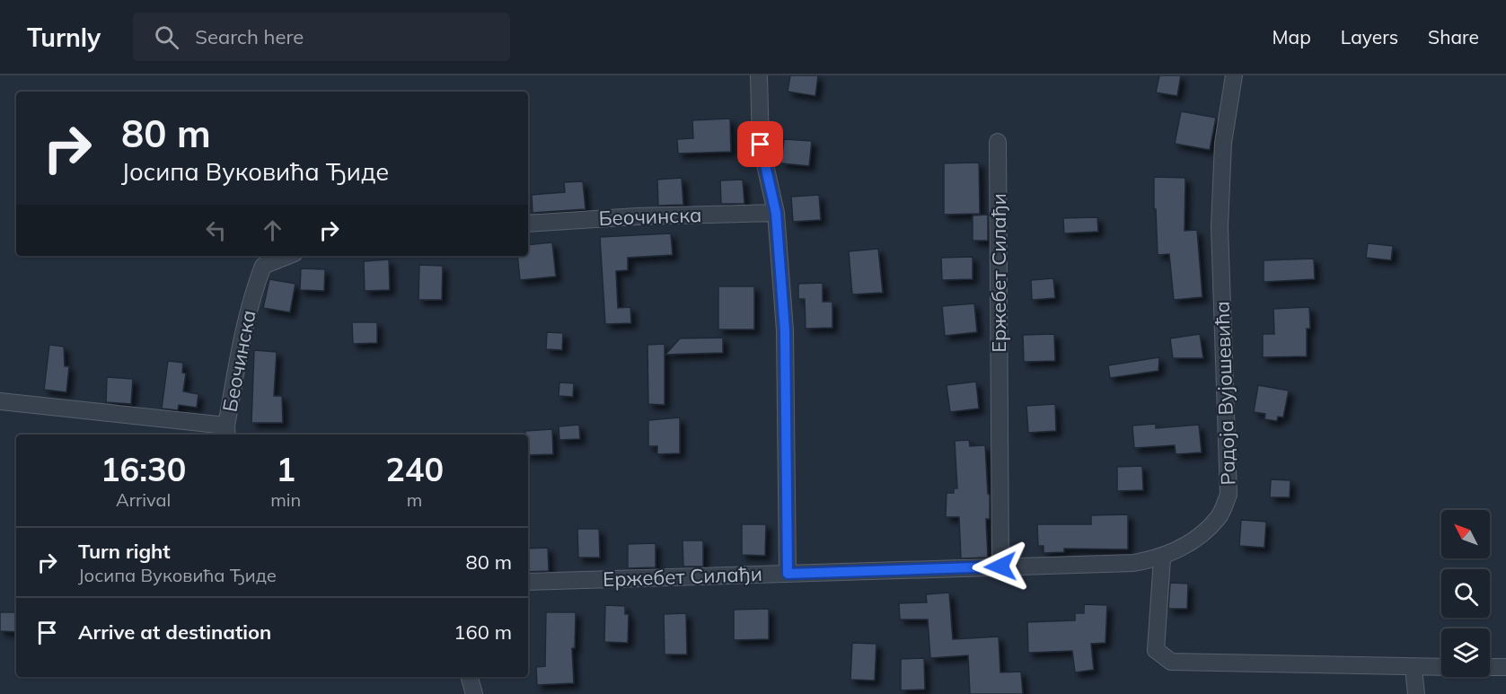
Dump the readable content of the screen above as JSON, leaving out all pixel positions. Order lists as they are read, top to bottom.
{
  "streets": {
    "street": ["Беочинска", "Ержебет Силађи", "Радоја Вујошевића"]
  },
  "crossings": [
    ["Ержебет Силађи", "Радоја Вујошевића"]
  ],
  "north": "top left",
  "page": {
    "header": "Turnly",
    "search": "Search here",
    "nav": ["Map", "Layers", "Share"],
    "turn": ["80 m", "Јосипа Вуковића Ђиде"],
    "eta": [
      "16:30",
      "Arrival",
      "1",
      "min",
      "240",
      "m"
    ],
    "list": [
      {
        "name": "Turn right",
        "note": "Јосипа Вуковића Ђиде",
        "value": "80 m"
      },
      {
        "name": "Arrive at destination",
        "value": "160 m"
      }
    ]
  }
}
